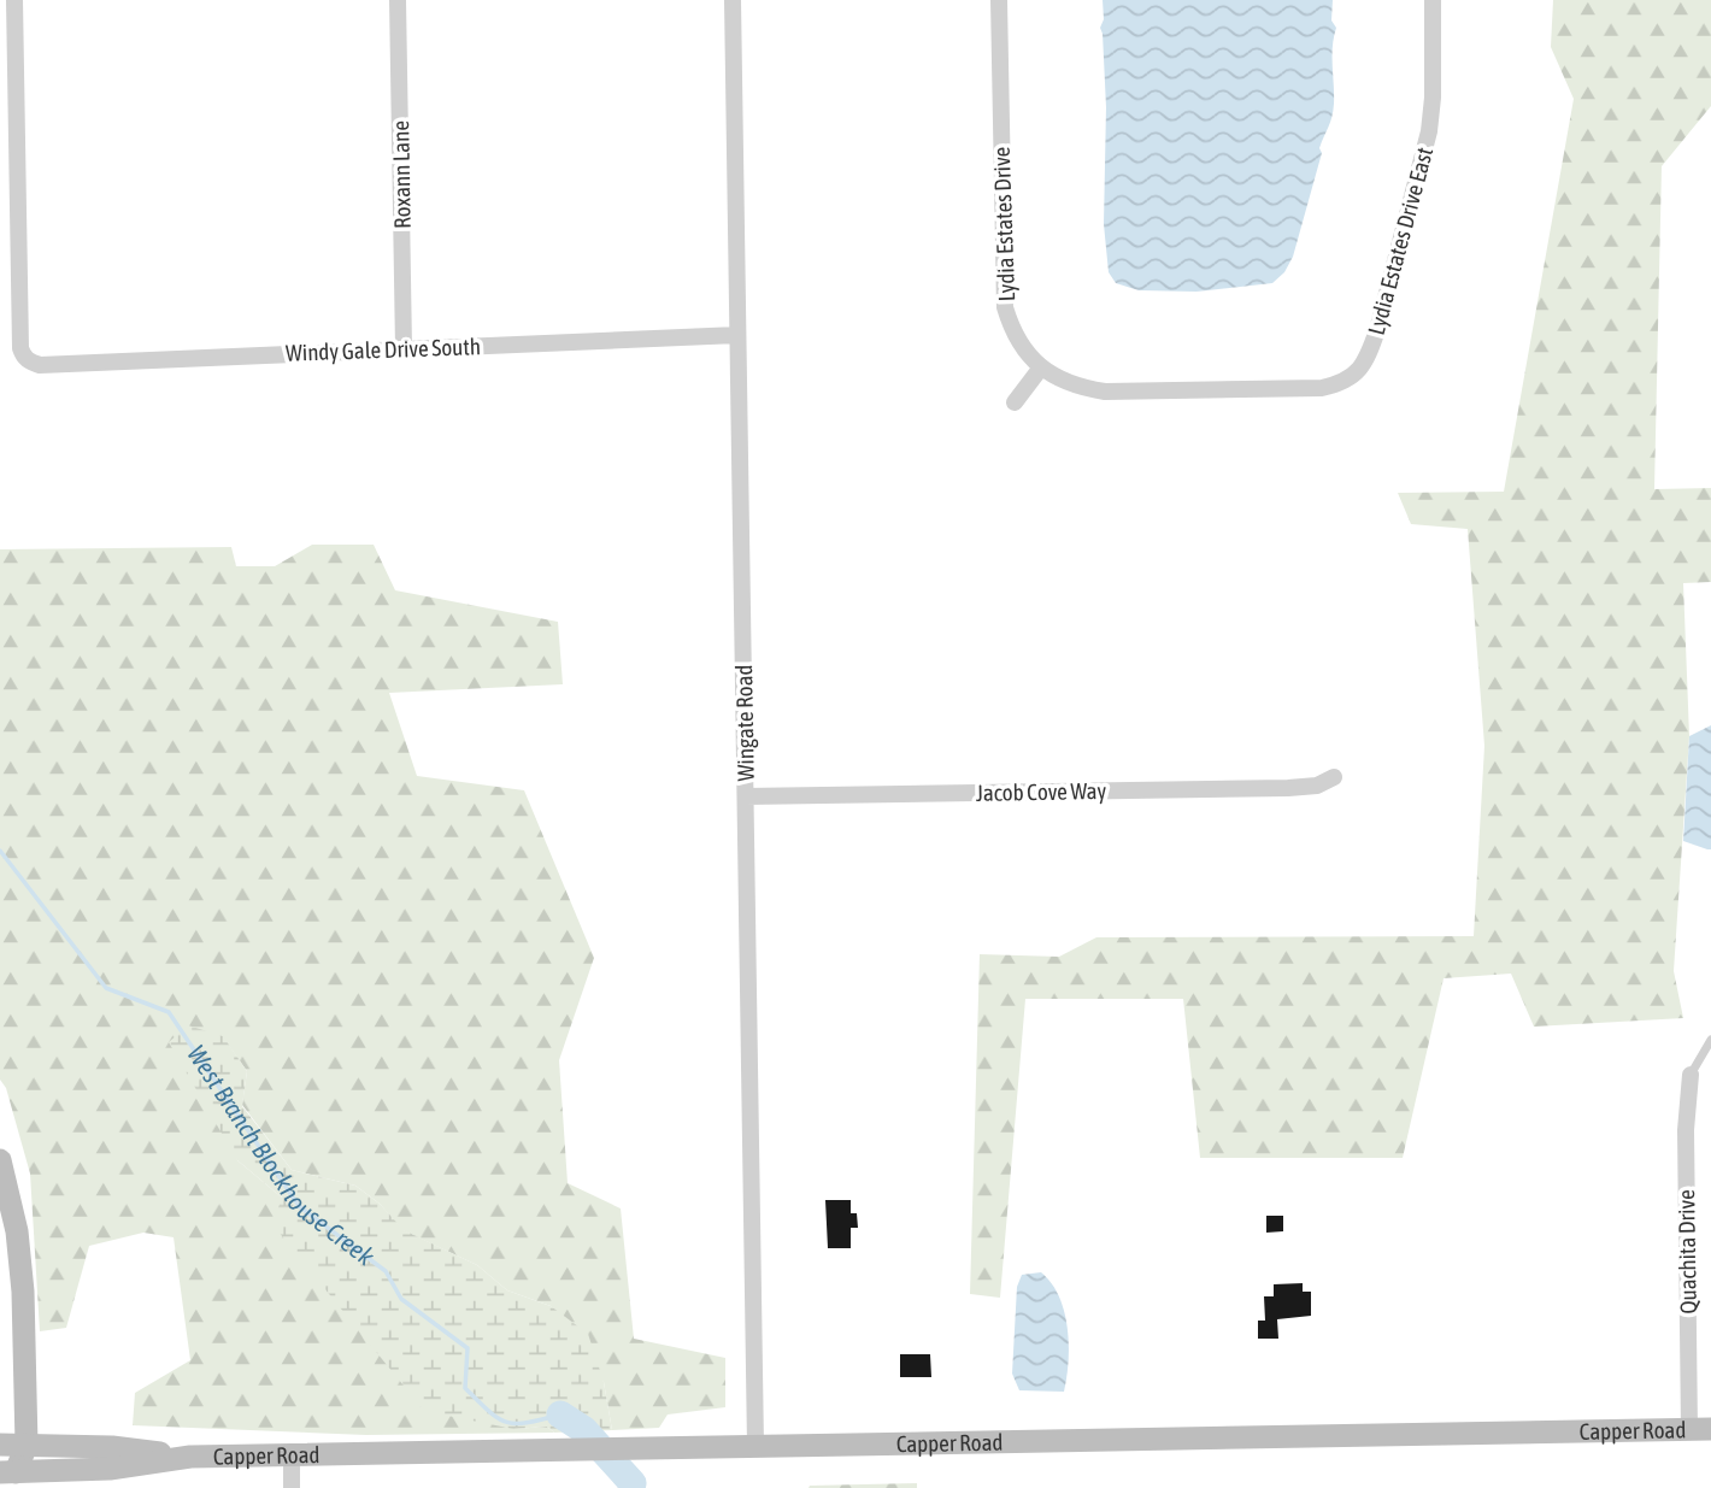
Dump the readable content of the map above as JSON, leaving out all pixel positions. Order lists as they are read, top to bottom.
{
  "streets": {
    "street": [
      "Roxann Lane",
      "Lydia Estates Drive",
      "Lydia Estates Drive East",
      "Windy Gale Drive South",
      "Wingate Road",
      "Jacob Cove Way",
      "Quachita Drive",
      "Capper Road"
    ]
  },
  "crossings": [
    ["Roxann Lane", "Windy Gale Drive South"],
    ["Lydia Estates Drive", "Lydia Estates Drive East"],
    ["Windy Gale Drive South", "Wingate Road"],
    ["Wingate Road", "Jacob Cove Way"],
    ["Wingate Road", "Capper Road"],
    ["Quachita Drive", "Capper Road"]
  ],
  "water": ["West Branch Blockhouse Creek"]
}
